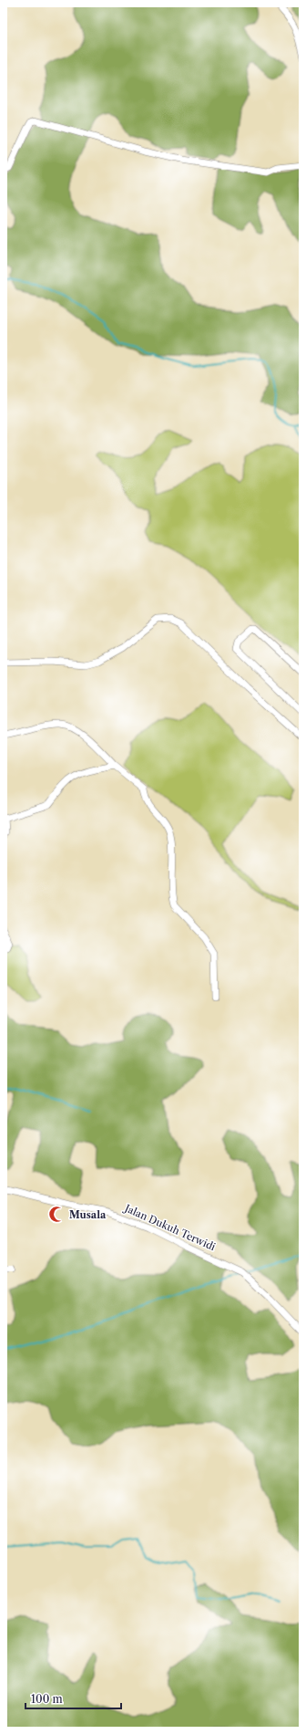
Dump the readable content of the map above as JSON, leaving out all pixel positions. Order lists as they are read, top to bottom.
{
  "streets": {
    "street": ["Jalan Dukuh Terwidi"]
  },
  "places": {
    "mosque": ["Musala"]
  },
  "scale_bar": "100 m"
}
